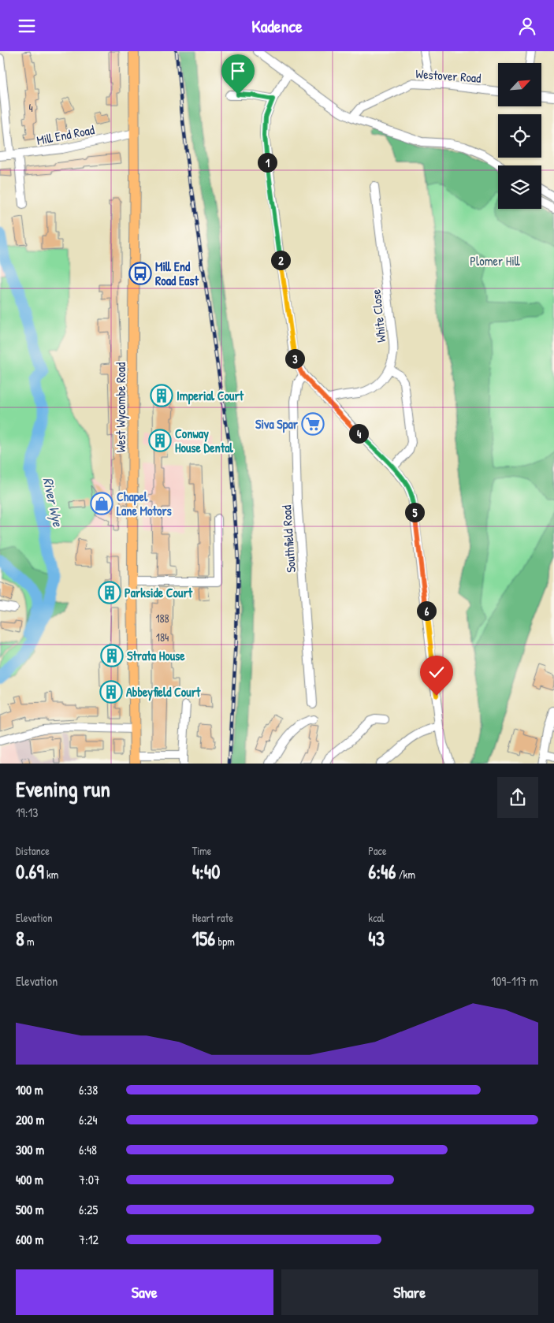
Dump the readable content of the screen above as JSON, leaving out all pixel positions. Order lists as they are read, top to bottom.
{
  "streets": {
    "main road": ["West Wycombe Road"],
    "street": [
      "Westover Road",
      "Mill End Road",
      "White Close",
      "Southfield Road"
    ]
  },
  "crossings": [
    ["Mill End Road", "West Wycombe Road"]
  ],
  "water": ["River Wye"],
  "parks": ["Plomer Hill"],
  "places": {
    "bus stop": ["Mill End Road East"],
    "building": [
      "Imperial Court",
      "Conway House Dental",
      "Parkside Court",
      "Strata House",
      "Abbeyfield Court"
    ],
    "supermarket": ["Siva Spar"],
    "shop": ["Chapel Lane Motors"]
  },
  "house_numbers": ["4", "188", "184"],
  "north": "top right",
  "page": {
    "header": "Kadence",
    "pins": [
      "1",
      "2",
      "3",
      "4",
      "5",
      "6"
    ],
    "heading": ["Evening run", "19:13"],
    "stats": [
      ["Distance", "0.69 km"],
      ["Time", "4:40"],
      ["Pace", "6:46 /km"],
      ["Elevation", "8 m"],
      ["Heart rate", "156 bpm"],
      ["kcal", "43"]
    ],
    "chart": ["Elevation", "109–117 m"],
    "list": [
      {
        "name": "100 m",
        "note": "6:38"
      },
      {
        "name": "200 m",
        "note": "6:24"
      },
      {
        "name": "300 m",
        "note": "6:48"
      },
      {
        "name": "400 m",
        "note": "7:07"
      },
      {
        "name": "500 m",
        "note": "6:25"
      },
      {
        "name": "600 m",
        "note": "7:12"
      }
    ],
    "buttons": ["Save", "Share"]
  }
}
